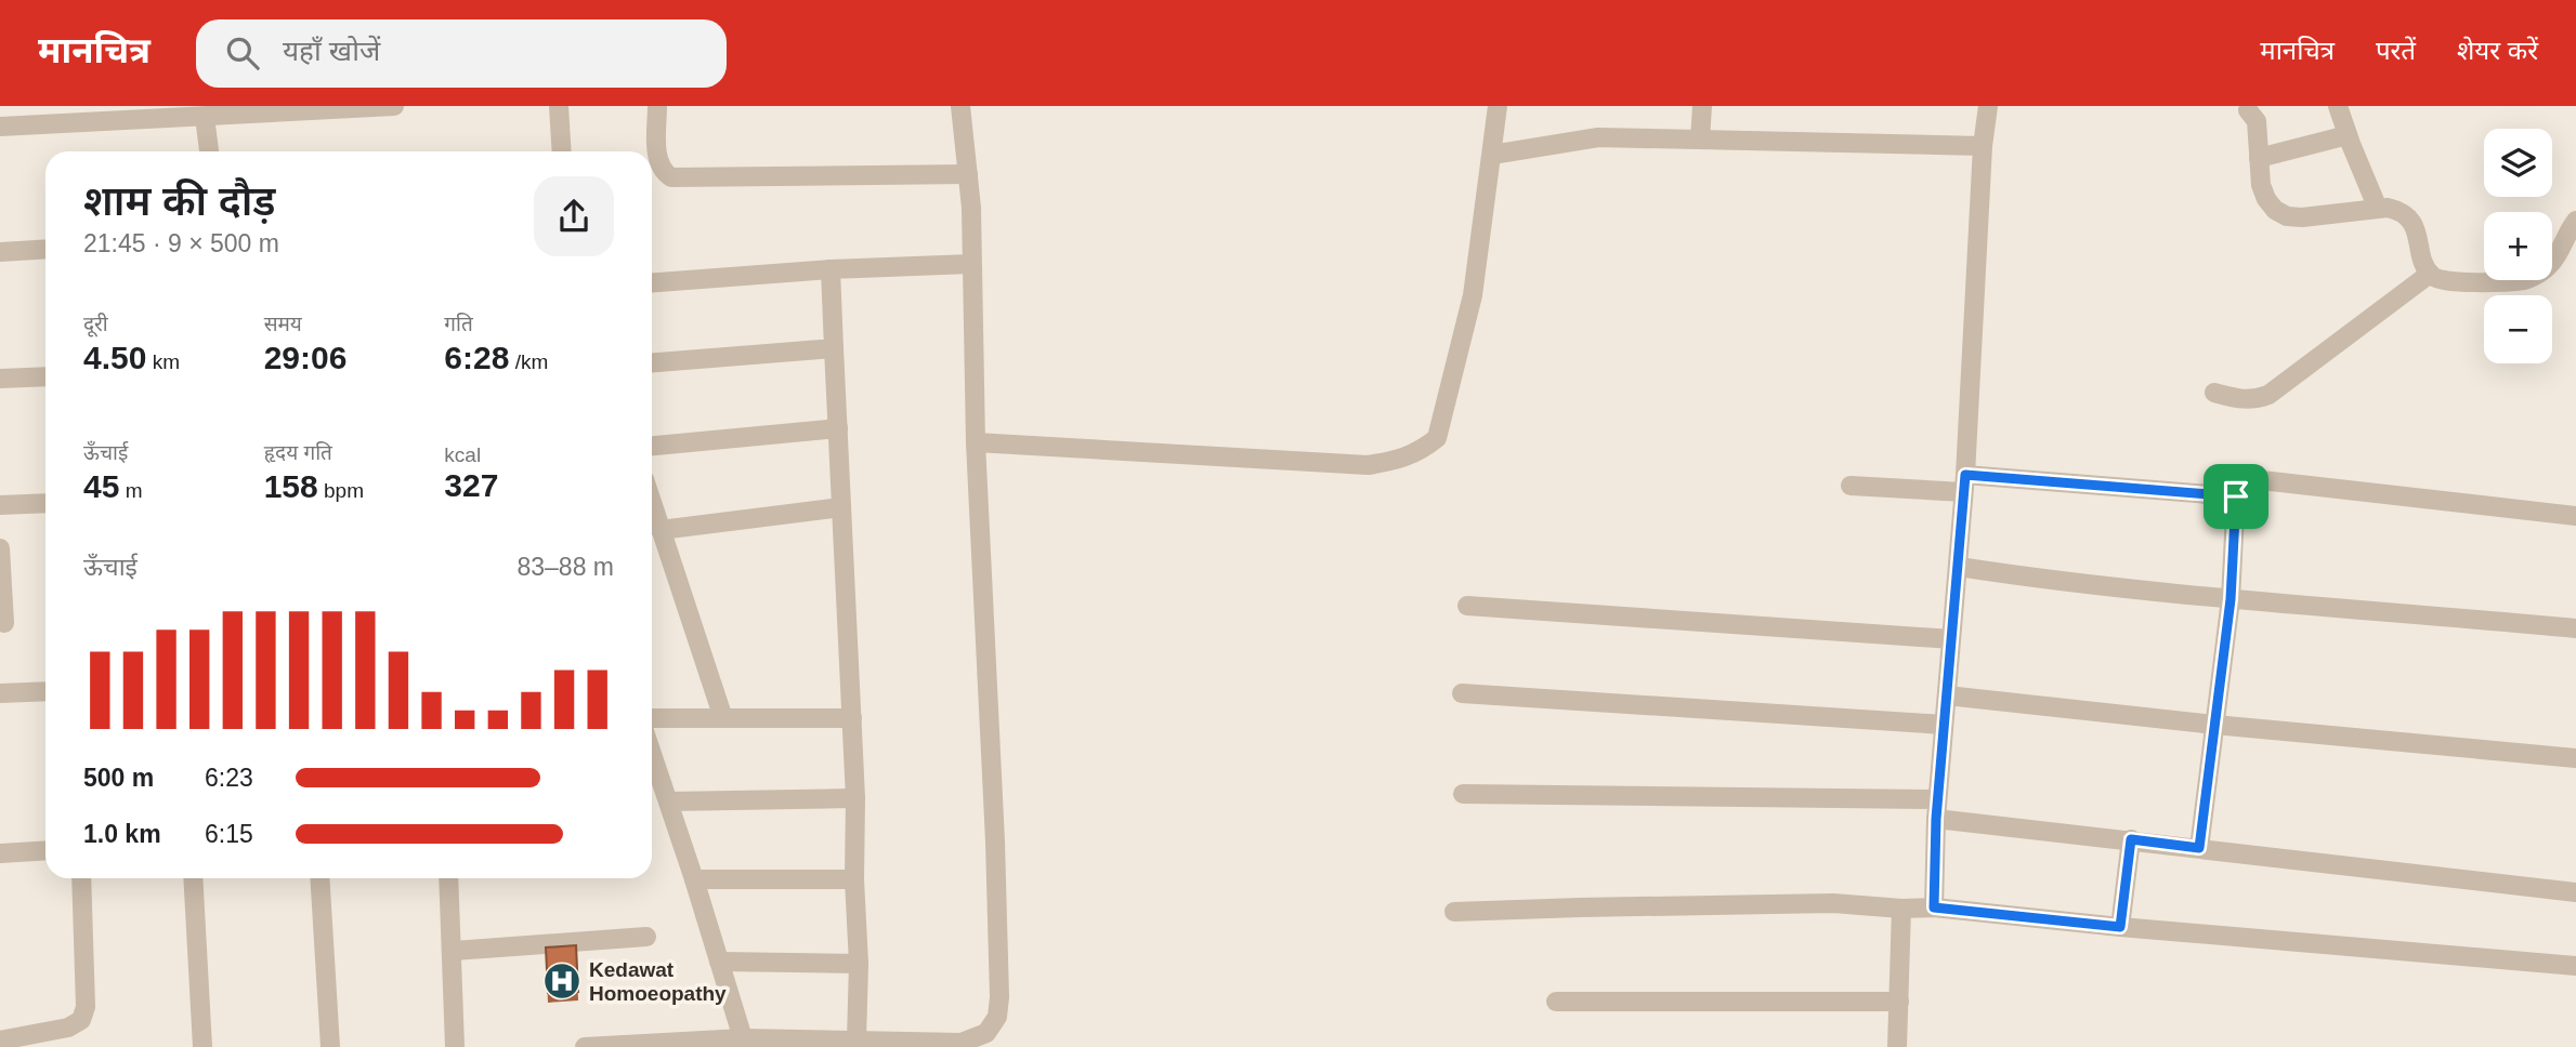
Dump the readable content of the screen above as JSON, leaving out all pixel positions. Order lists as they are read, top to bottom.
{
  "places": {
    "hospital": ["Kedawat Homoeopathy"]
  },
  "page": {
    "header": "मानचित्र",
    "search": "यहाँ खोजें",
    "nav": ["मानचित्र", "परतें", "शेयर करें"],
    "map_buttons": ["+", "−"],
    "heading": ["शाम की दौड़", "21:45 · 9 × 500 m"],
    "stats": [
      ["दूरी", "4.50 km"],
      ["समय", "29:06"],
      ["गति", "6:28 /km"],
      ["ऊँचाई", "45 m"],
      ["हृदय गति", "158 bpm"],
      ["kcal", "327"]
    ],
    "chart": ["ऊँचाई", "83–88 m"],
    "list": [
      {
        "name": "500 m",
        "note": "6:23"
      },
      {
        "name": "1.0 km",
        "note": "6:15"
      }
    ]
  }
}
